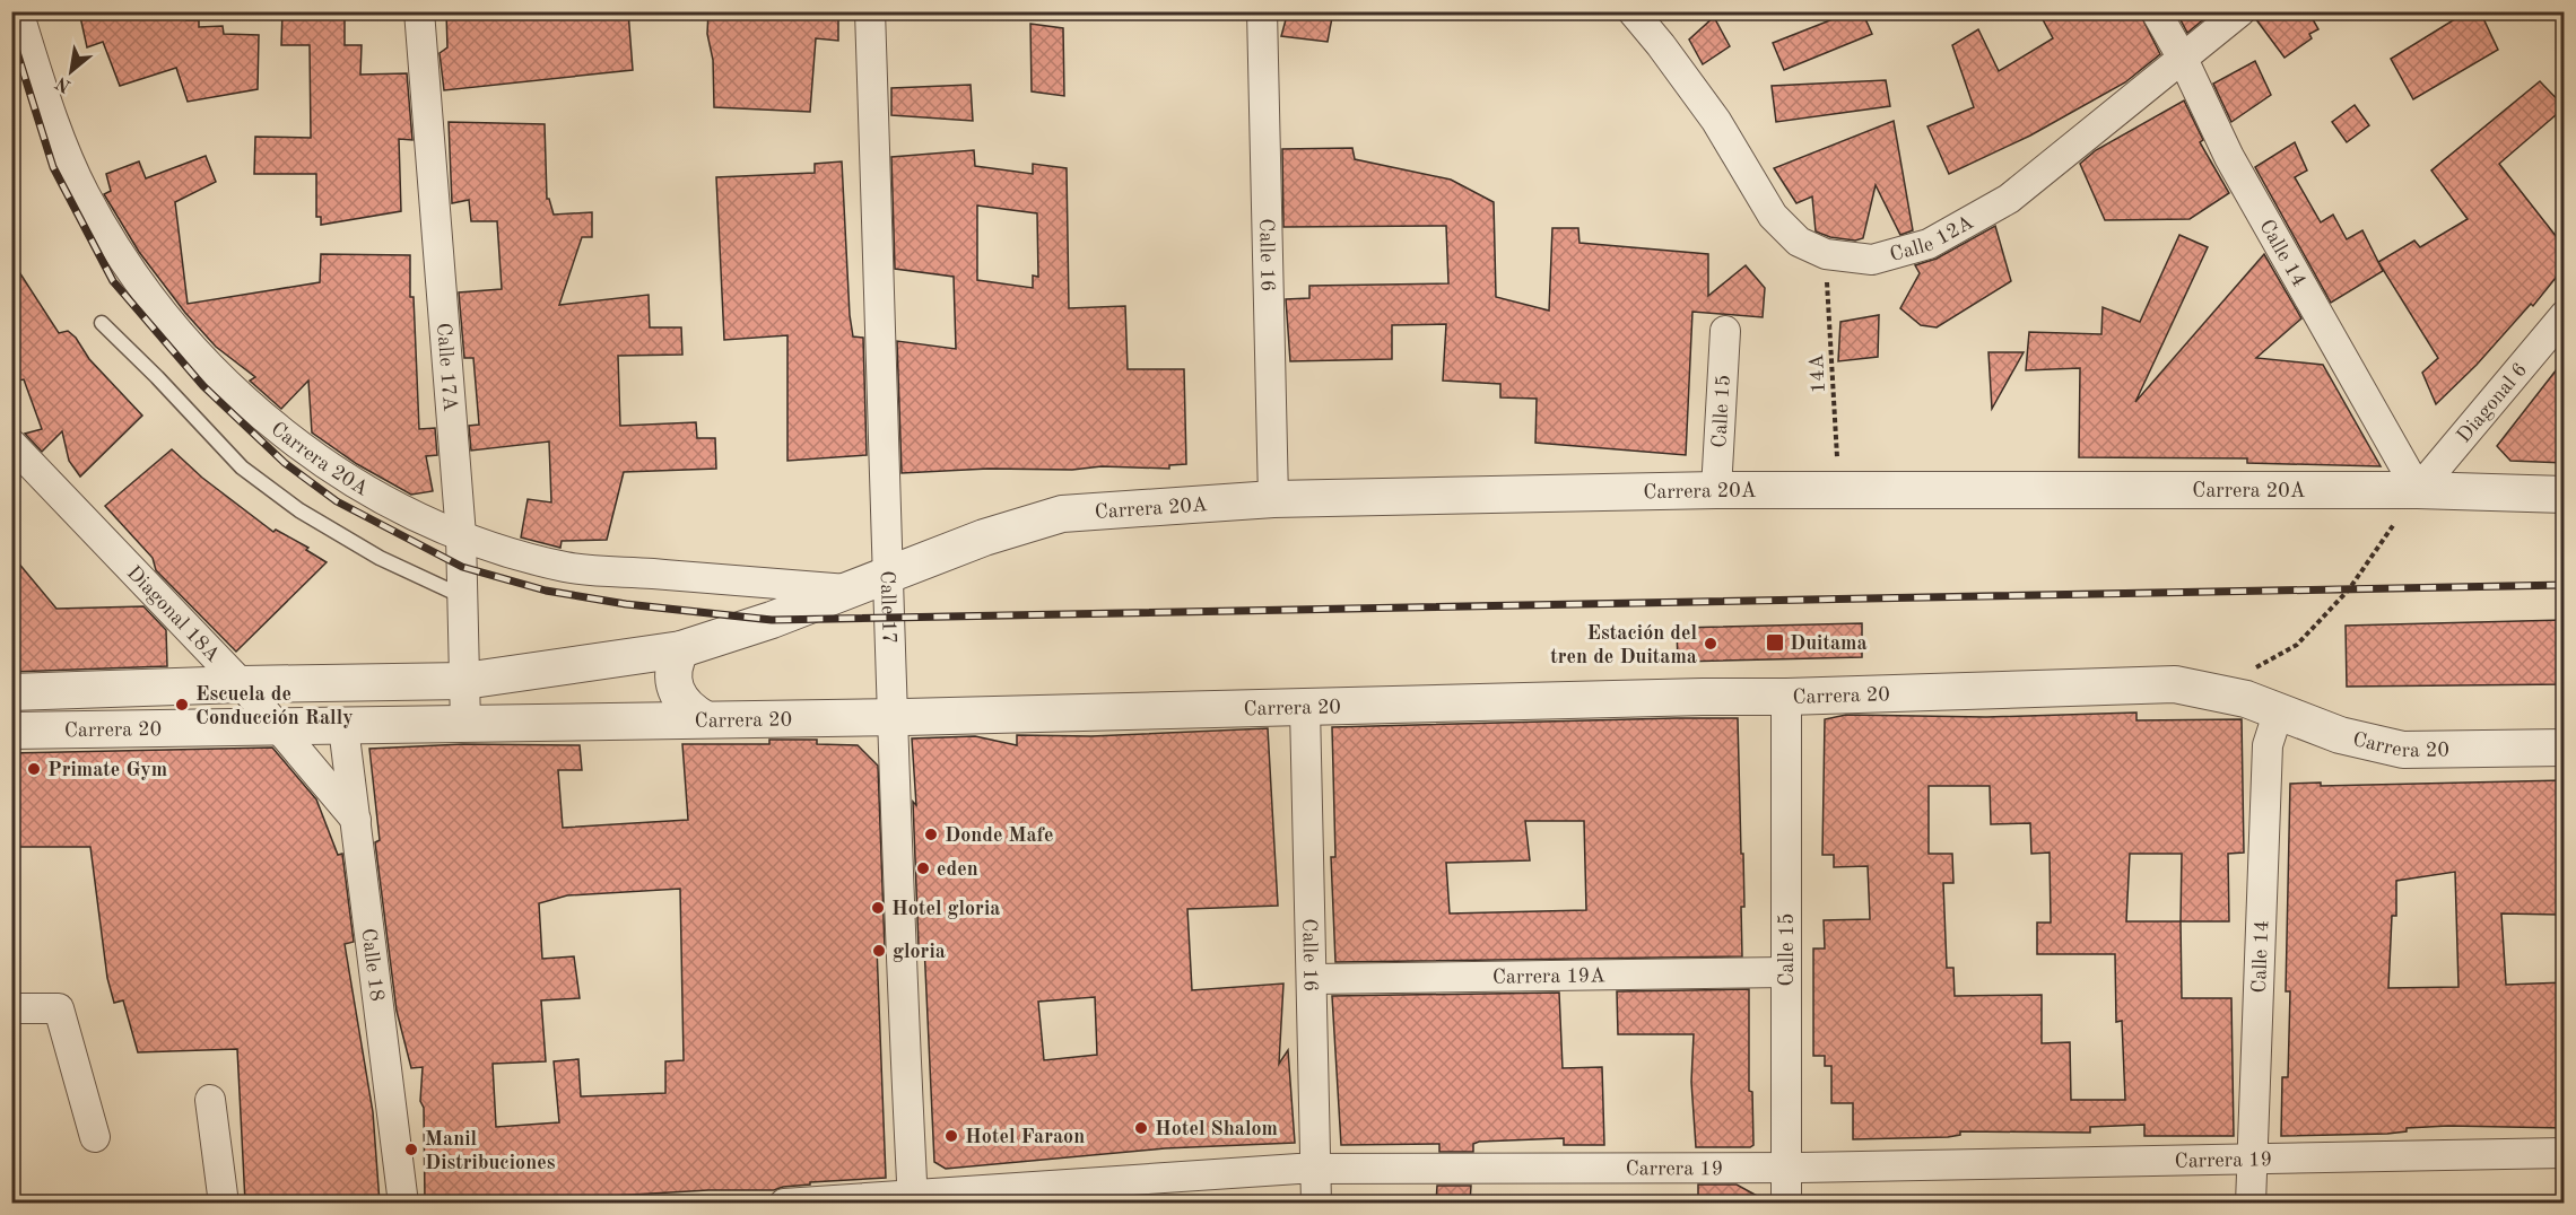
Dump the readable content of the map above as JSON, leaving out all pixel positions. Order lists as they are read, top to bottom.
{
  "streets": {
    "street": [
      "Calle 12A",
      "Calle 14",
      "Calle 16",
      "Calle 17A",
      "Diagonal 6",
      "Calle 15",
      "Carrera 20A",
      "Calle 17",
      "Diagonal 18A",
      "Carrera 20",
      "Calle 18",
      "Carrera 19A",
      "Carrera 19"
    ],
    "path": ["14A"]
  },
  "crossings": [
    ["Calle 12A", "Calle 14"],
    ["Calle 12A", "14A"],
    ["Calle 14", "Diagonal 6"],
    ["Calle 14", "Carrera 20A"],
    ["Calle 14", "Carrera 20"],
    ["Calle 14", "Carrera 19"],
    ["Calle 16", "Carrera 20A"],
    ["Calle 16", "Carrera 20"],
    ["Calle 16", "Carrera 19A"],
    ["Calle 16", "Carrera 19"],
    ["Calle 17A", "Carrera 20A"],
    ["Calle 17A", "Carrera 20"],
    ["14A", "Carrera 20A"],
    ["Diagonal 6", "Carrera 20A"],
    ["Calle 15", "Carrera 20A"],
    ["Calle 15", "Carrera 20"],
    ["Calle 15", "Carrera 19A"],
    ["Calle 15", "Carrera 19"],
    ["Carrera 20A", "Calle 17"],
    ["Carrera 20A", "Diagonal 18A"],
    ["Calle 17", "Carrera 20"],
    ["Calle 17", "Carrera 19"],
    ["Diagonal 18A", "Carrera 20"],
    ["Diagonal 18A", "Calle 18"],
    ["Carrera 20", "Calle 18"]
  ],
  "places": {
    "transit": ["Duitama"],
    "other": [
      "Estación del tren de Duitama",
      "Escuela de Conducción Rally",
      "Primate Gym",
      "Donde Mafe",
      "eden",
      "Hotel gloria",
      "gloria",
      "Hotel Shalom",
      "Hotel Faraon",
      "Manil Distribuciones"
    ]
  },
  "north": "bottom left"
}
